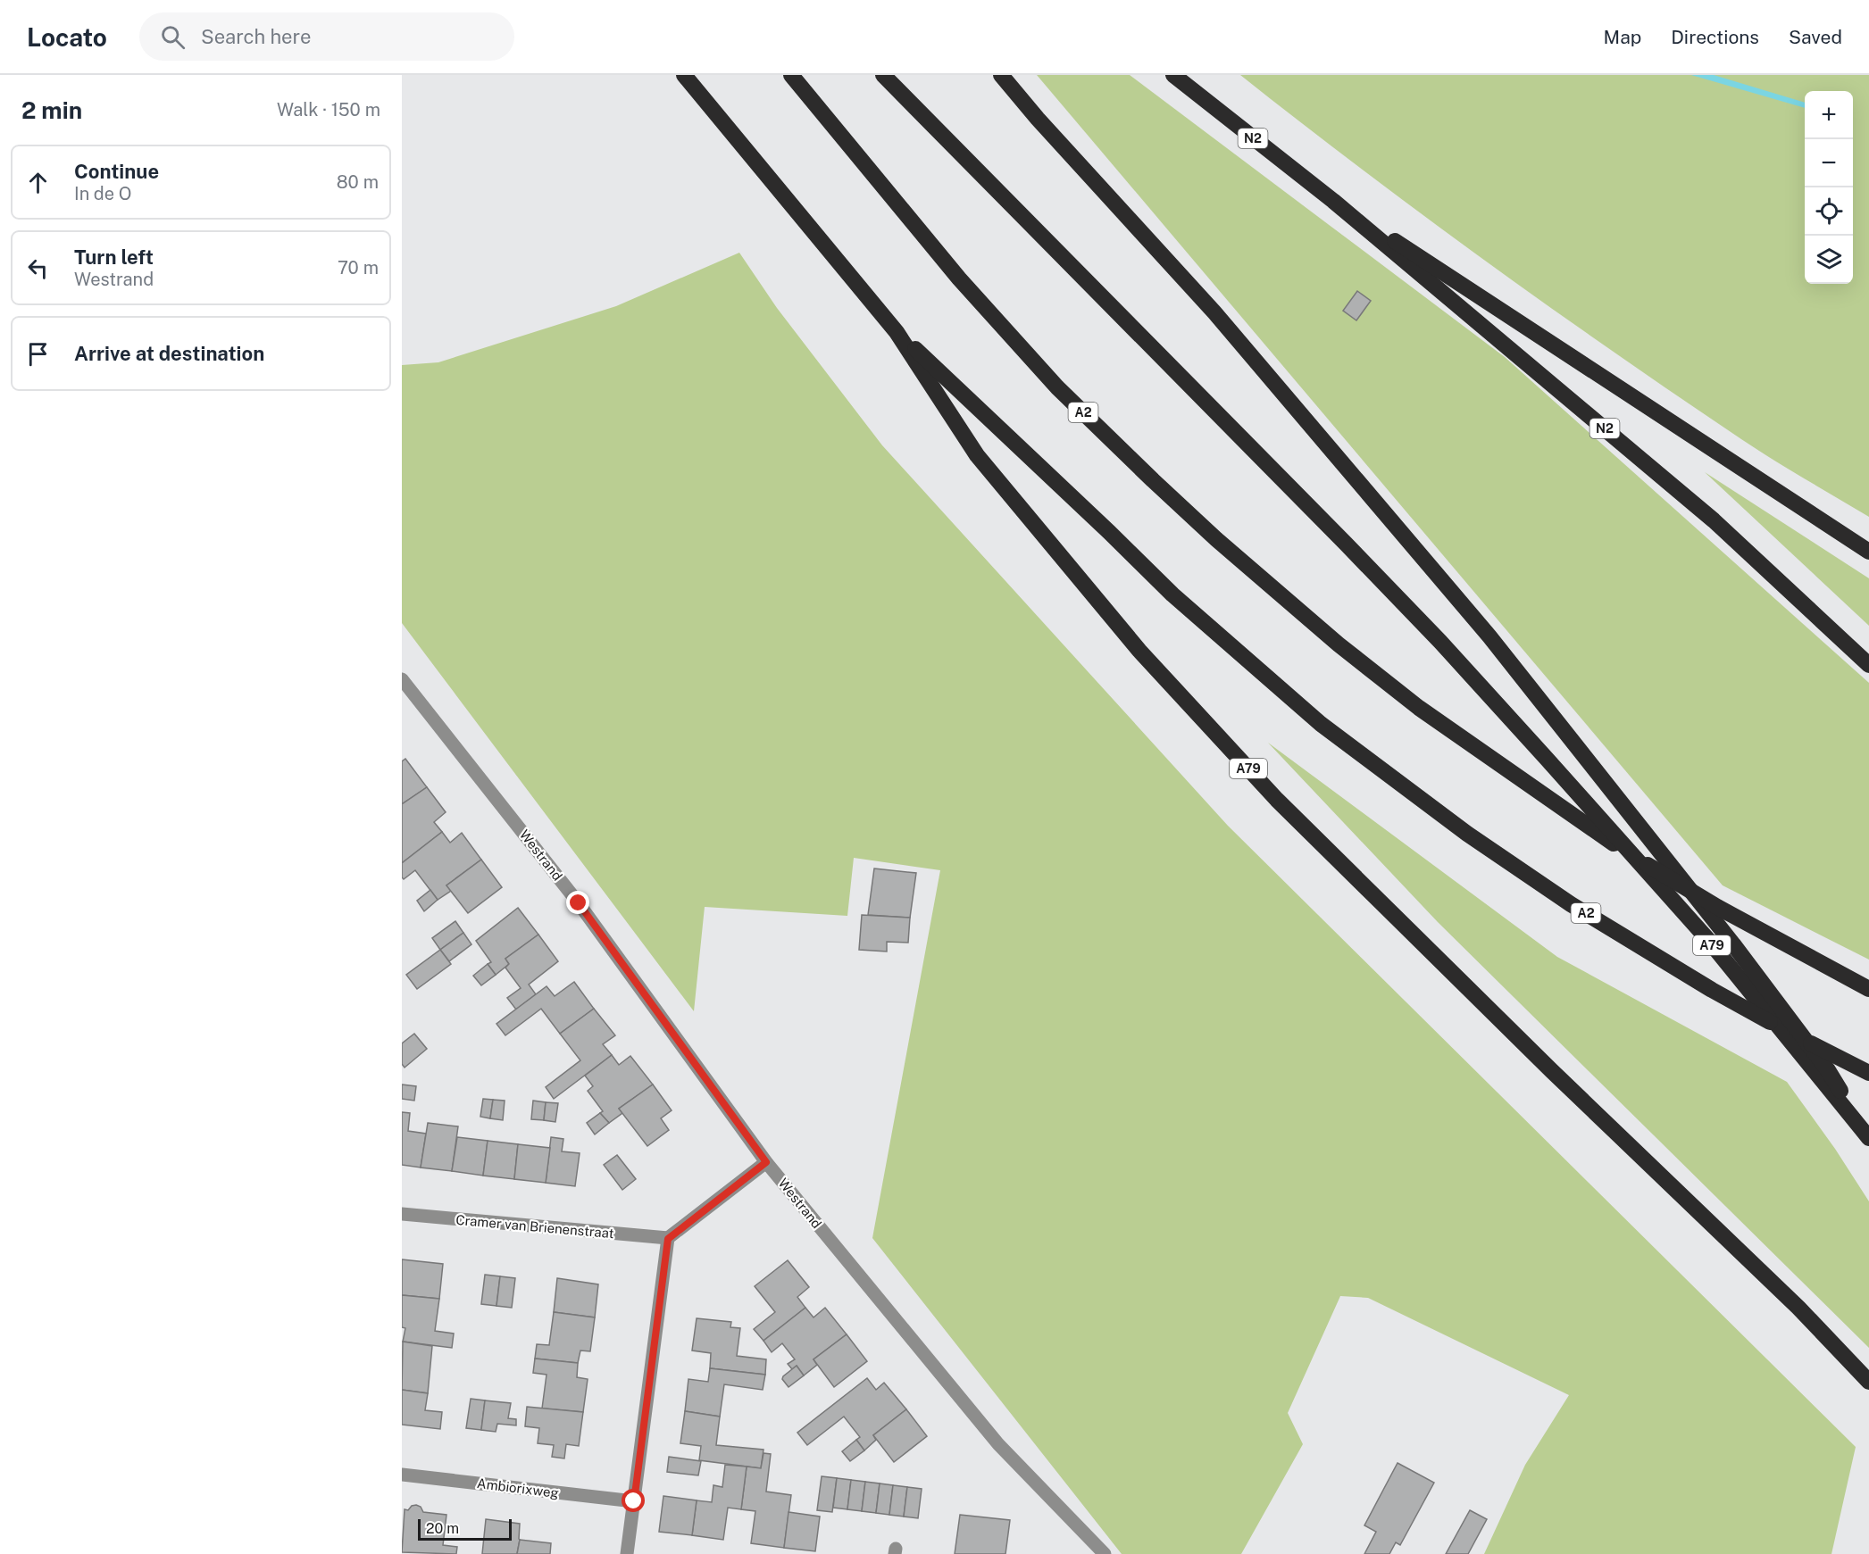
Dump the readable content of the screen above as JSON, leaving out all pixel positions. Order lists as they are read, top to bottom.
{
  "streets": {
    "highway": ["N2", "A2", "A79"],
    "street": ["Westrand", "Cramer van Brienenstraat", "Ambiorixweg"]
  },
  "crossings": [
    ["A2", "A79"]
  ],
  "scale_bar": "20 m",
  "page": {
    "header": "Locato",
    "search": "Search here",
    "nav": ["Map", "Directions", "Saved"],
    "heading": ["2 min", "Walk · 150 m"],
    "map_buttons": ["+", "−"],
    "list": [
      ["Continue", "In de O", "80 m"],
      ["Turn left", "Westrand", "70 m"],
      "Arrive at destination"
    ],
    "scale": "20 m"
  }
}
